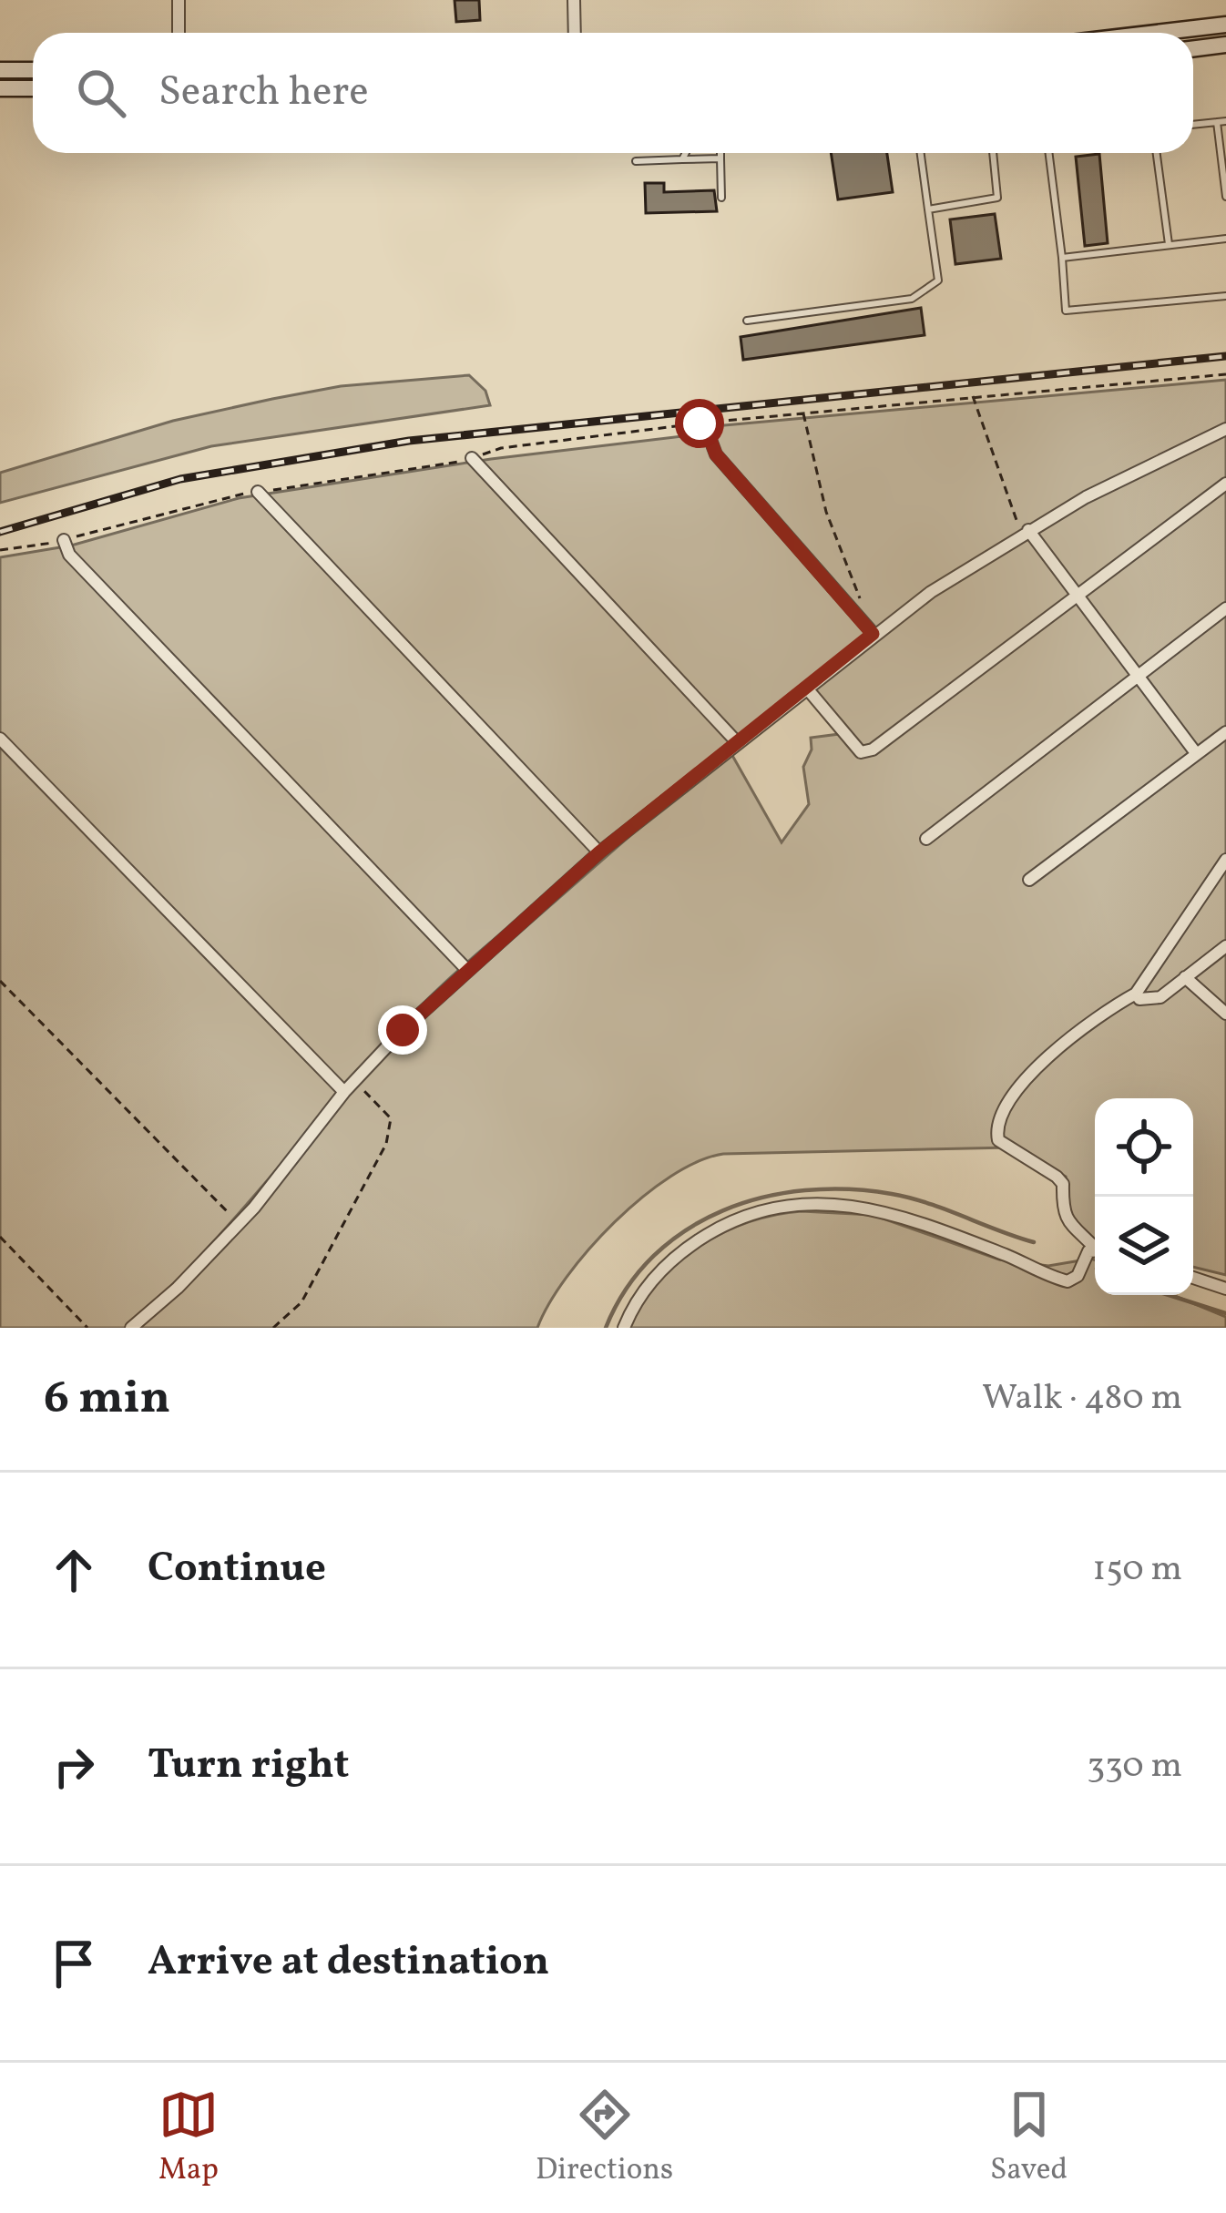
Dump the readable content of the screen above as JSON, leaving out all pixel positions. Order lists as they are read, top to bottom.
{
  "page": {
    "search": "Search here",
    "heading": ["6 min", "Walk · 480 m"],
    "list": [
      ["Continue", "150 m"],
      ["Turn right", "330 m"],
      "Arrive at destination"
    ],
    "nav": ["Map", "Directions", "Saved"]
  }
}
